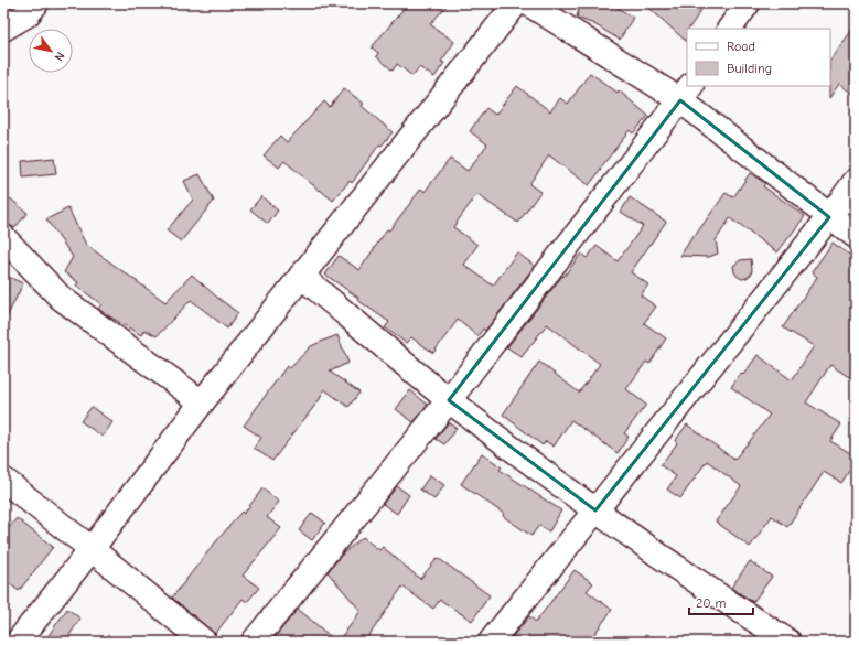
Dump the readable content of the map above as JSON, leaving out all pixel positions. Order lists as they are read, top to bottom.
{
  "legend": ["Road", "Building"],
  "scale_bar": "20 m",
  "north": "bottom right"
}
